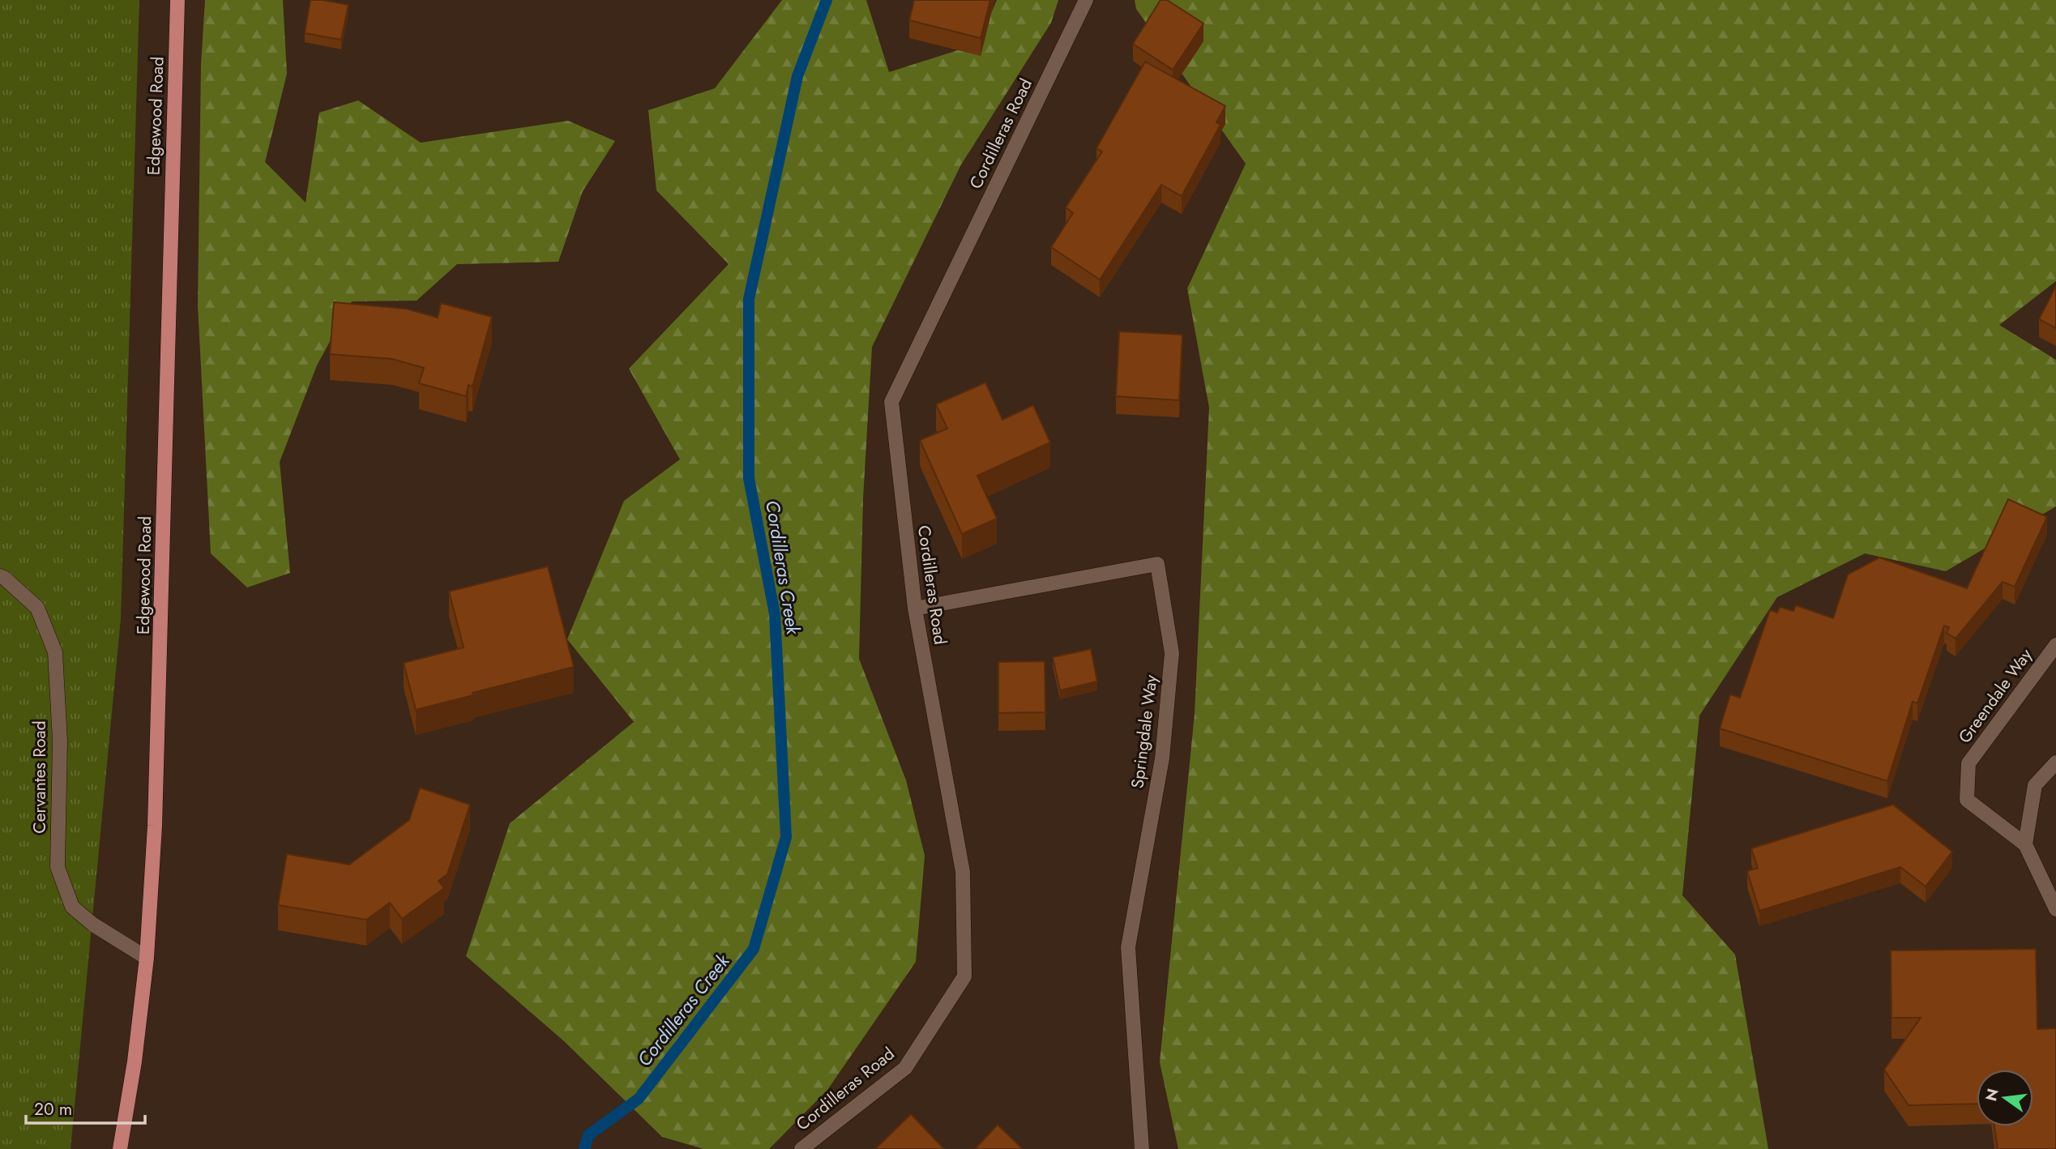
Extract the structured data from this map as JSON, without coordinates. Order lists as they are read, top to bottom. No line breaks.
{"streets":{"main road":["Edgewood Road"],"street":["Cordilleras Road","Greendale Way","Springdale Way","Cervantes Road"]},"crossings":[["Edgewood Road","Cervantes Road"],["Cordilleras Road","Springdale Way"]],"water":["Cordilleras Creek"],"scale_bar":"20 m","north":"left"}
